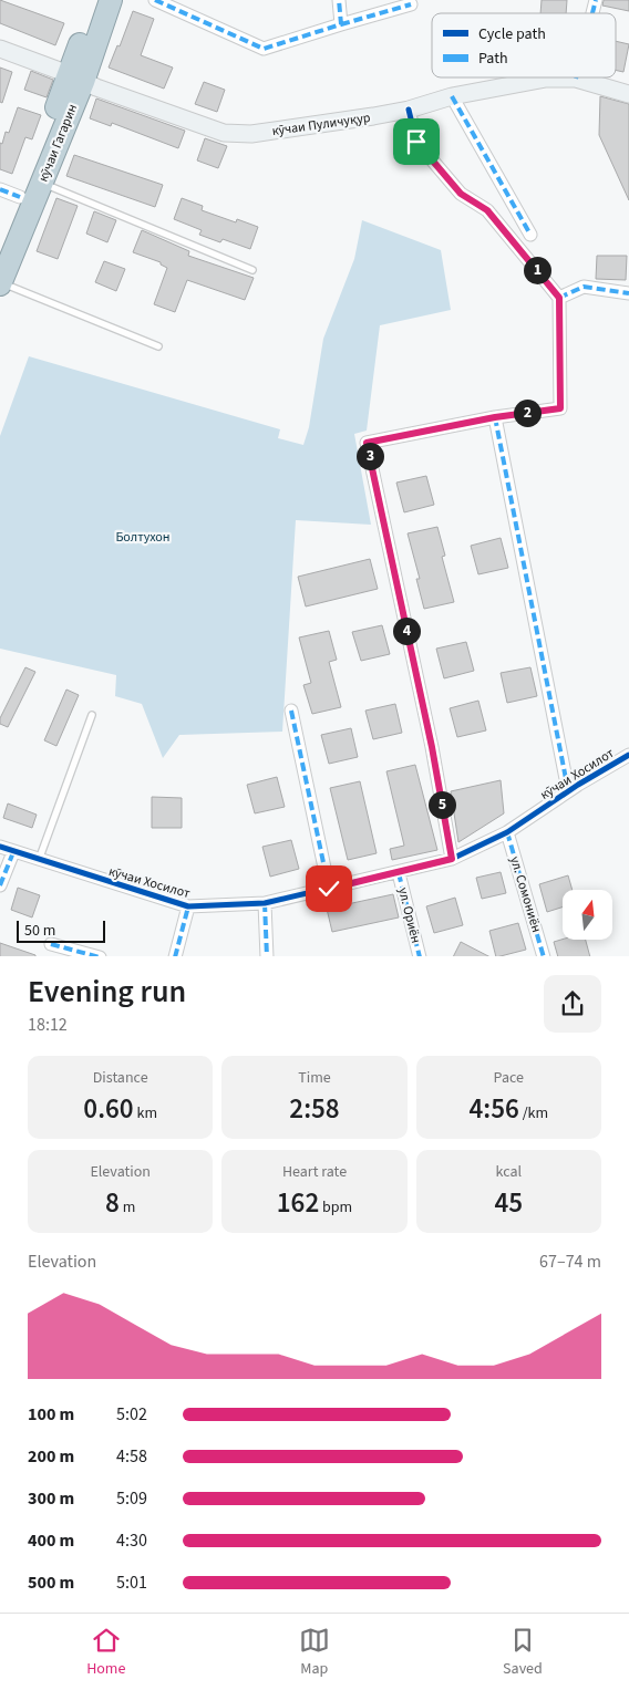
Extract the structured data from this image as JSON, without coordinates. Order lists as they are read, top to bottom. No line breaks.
{"streets":{"highway":["кӯчаи Гагарин"],"street":["кӯчаи Пуличуқур","кӯчаи Хосилот","ул. Сомониён","ул. Ориён"]},"crossings":[["кӯчаи Пуличуқур","кӯчаи Гагарин"],["кӯчаи Хосилот","ул. Сомониён"],["кӯчаи Хосилот","ул. Ориён"]],"parks":["Болтухон"],"legend":["Cycle path","Path"],"scale_bar":"50 m","north":"top","page":{"pins":["1","2","3","4","5"],"scale":"50 m","heading":["Evening run","18:12"],"stats":[["Distance","0.60 km"],["Time","2:58"],["Pace","4:56 /km"],["Elevation","8 m"],["Heart rate","162 bpm"],["kcal","45"]],"chart":["Elevation","67–74 m"],"list":[{"name":"100 m","note":"5:02"},{"name":"200 m","note":"4:58"},{"name":"300 m","note":"5:09"},{"name":"400 m","note":"4:30"},{"name":"500 m","note":"5:01"}],"tabs":["Home","Map","Saved"]}}
